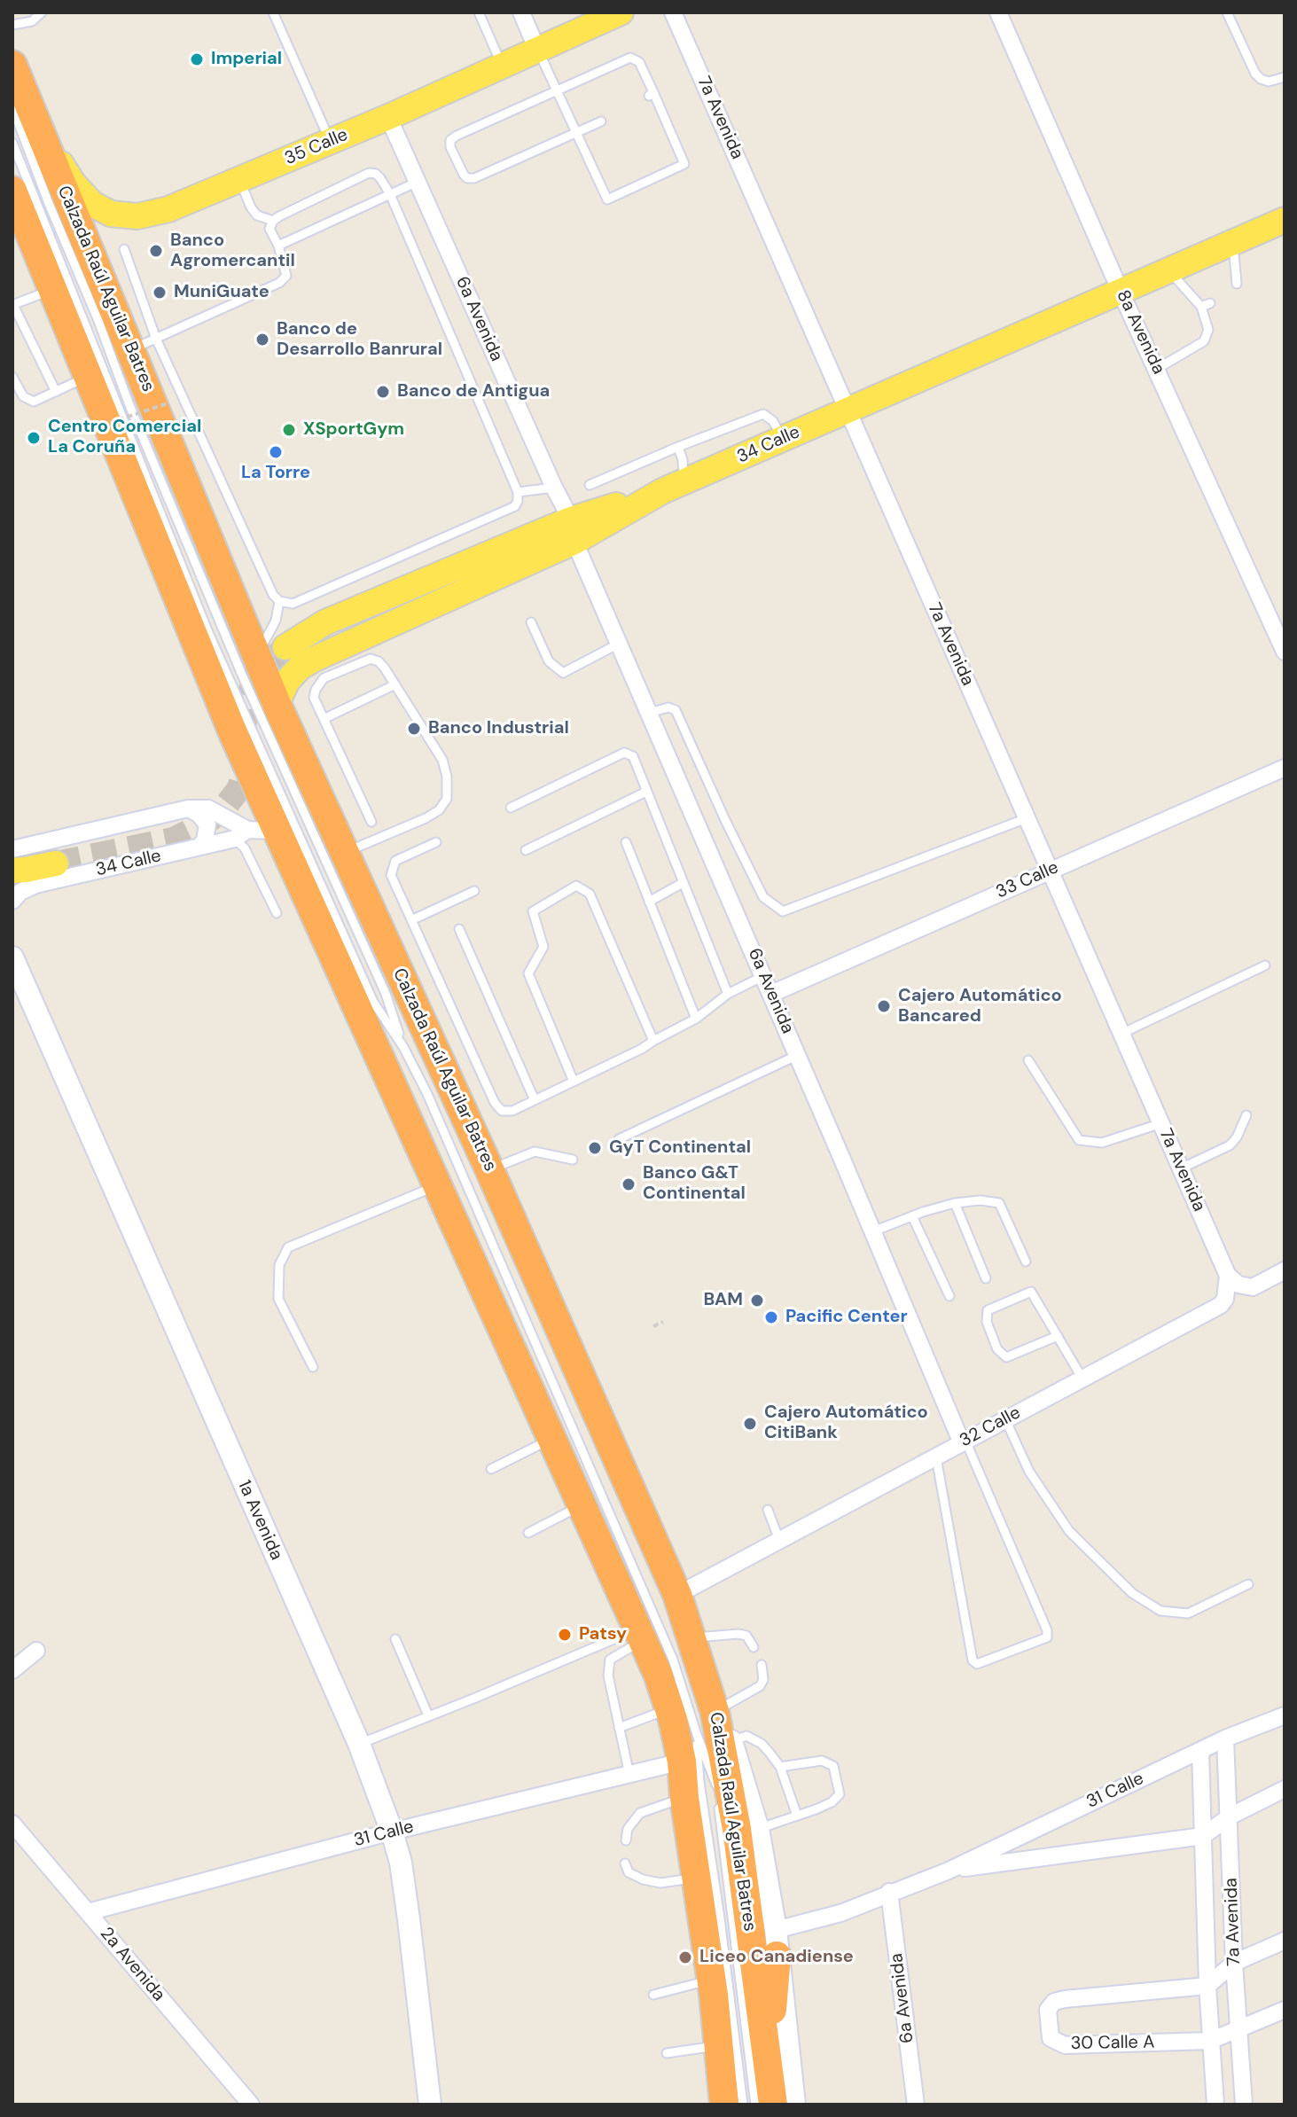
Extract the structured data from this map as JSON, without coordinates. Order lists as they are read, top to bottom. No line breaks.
{"streets":{"highway":["Calzada Raúl Aguilar Batres"],"main road":["35 Calle","34 Calle"],"street":["7a Avenida","6a Avenida","8a Avenida","33 Calle","32 Calle","1a Avenida","31 Calle","2a Avenida","30 Calle A"]},"crossings":[["7a Avenida","34 Calle"],["7a Avenida","33 Calle"],["7a Avenida","32 Calle"],["7a Avenida","31 Calle"],["7a Avenida","30 Calle A"],["35 Calle","Calzada Raúl Aguilar Batres"],["35 Calle","6a Avenida"],["Calzada Raúl Aguilar Batres","34 Calle"],["Calzada Raúl Aguilar Batres","32 Calle"],["6a Avenida","34 Calle"],["6a Avenida","33 Calle"],["6a Avenida","32 Calle"],["6a Avenida","31 Calle"],["8a Avenida","34 Calle"],["1a Avenida","31 Calle"],["31 Calle","2a Avenida"]],"places":["Imperial","Banco Agromercantil","MuniGuate","Banco de Desarrollo Banrural","Banco de Antigua","XSportGym","Centro Comercial La Coruña","La Torre","Banco Industrial","Cajero Automático Bancared","GyT Continental","Banco G&T Continental","BAM","Pacific Center","Cajero Automático CitiBank","Patsy","Liceo Canadiense"]}
